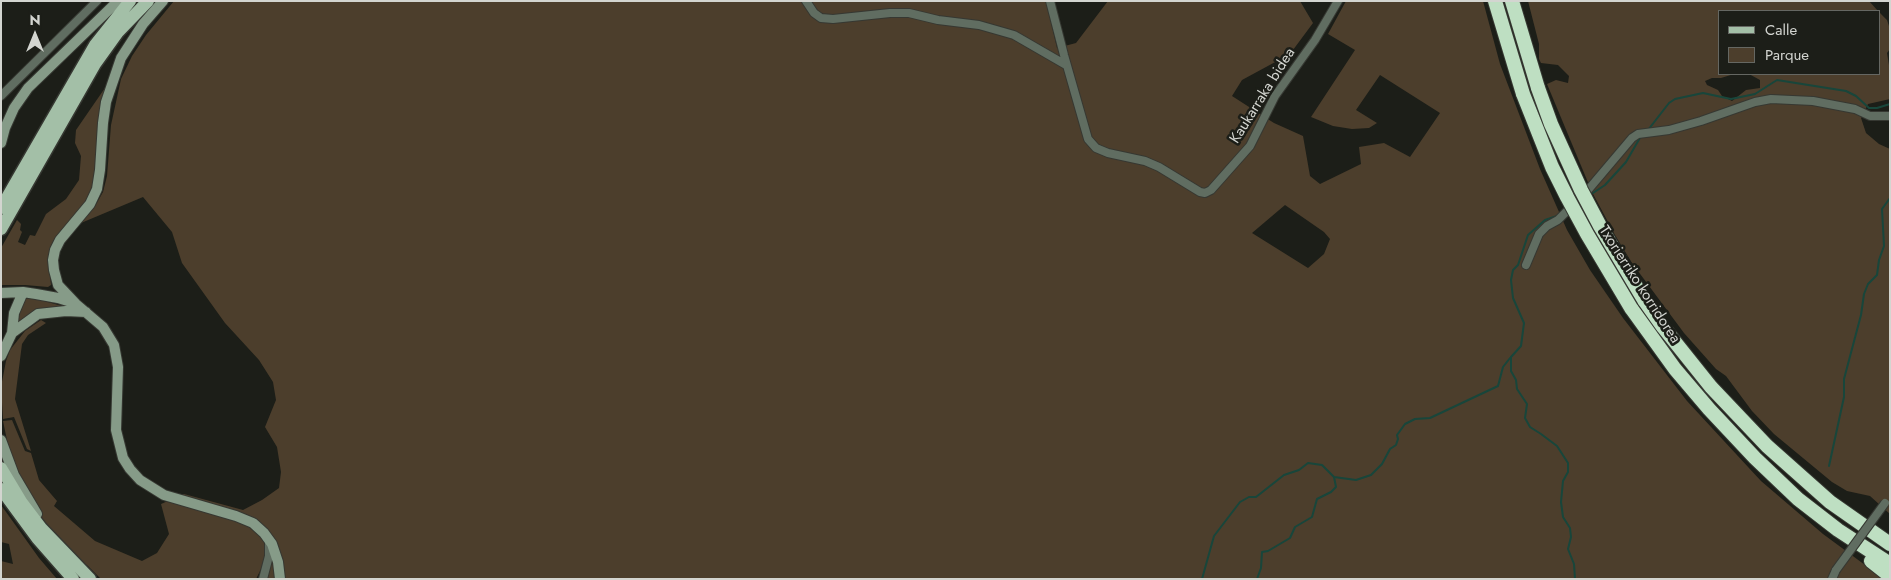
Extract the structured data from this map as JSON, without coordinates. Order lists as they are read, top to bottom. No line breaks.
{"streets":{"highway":["Txorierriko korridorea"],"street":["Kaukarraka bidea"]},"legend":["Calle","Parque"],"north":"top"}
